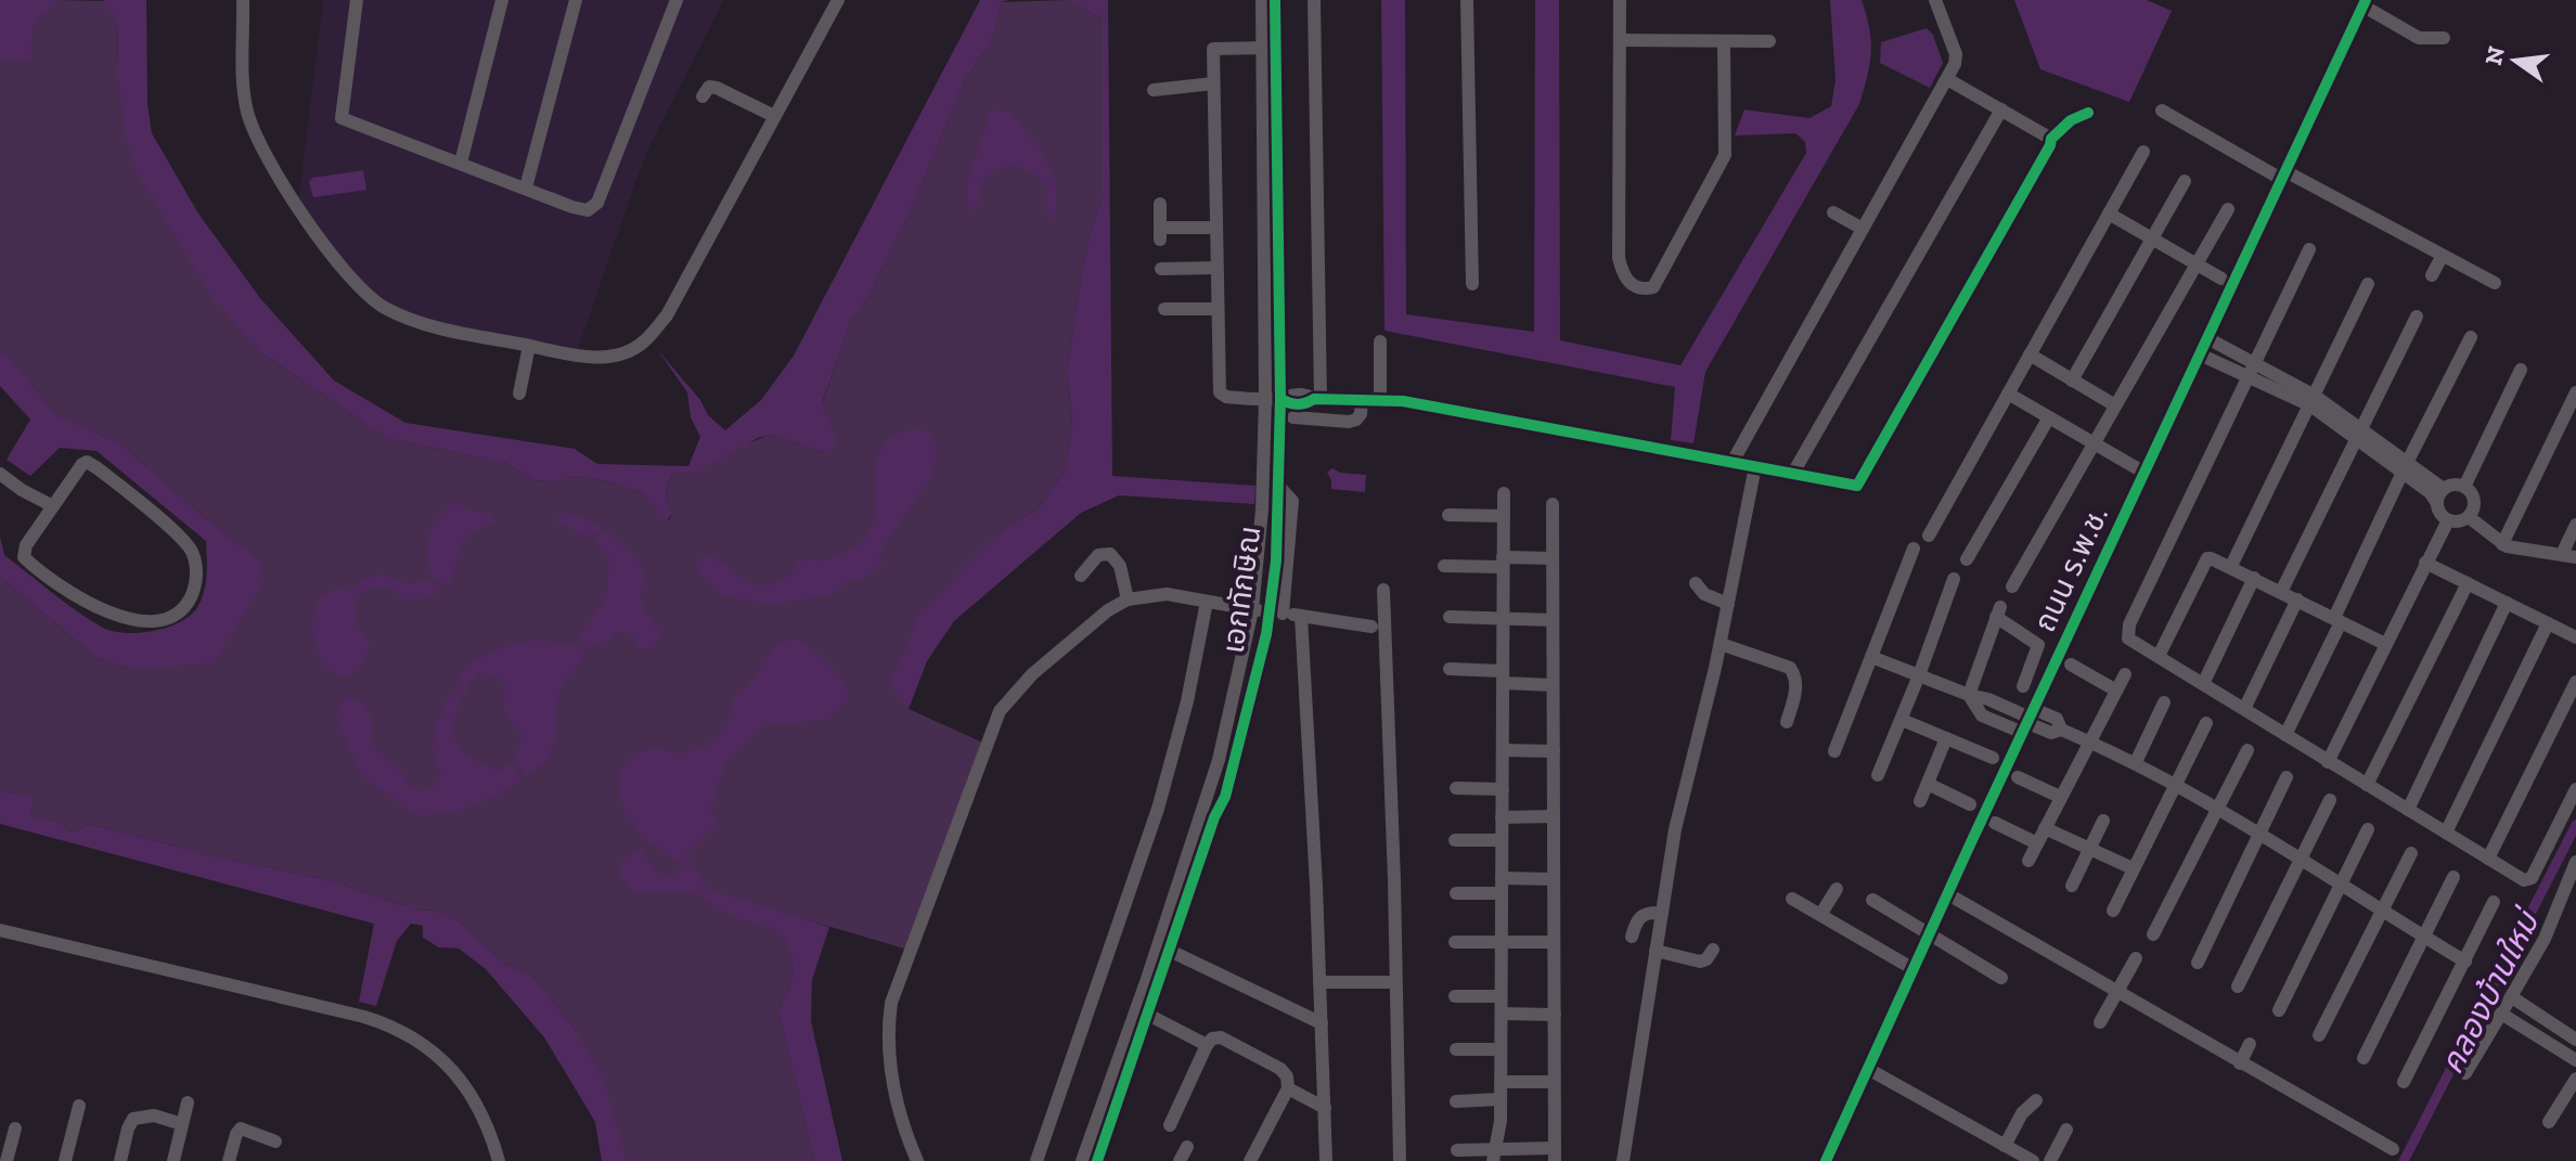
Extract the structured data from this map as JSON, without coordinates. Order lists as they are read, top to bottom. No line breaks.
{"streets":{"street":["ถนน ร.พ.ช.","เอกทักษิณ"]},"water":["คลองบ้านใหม่"],"north":"left"}
